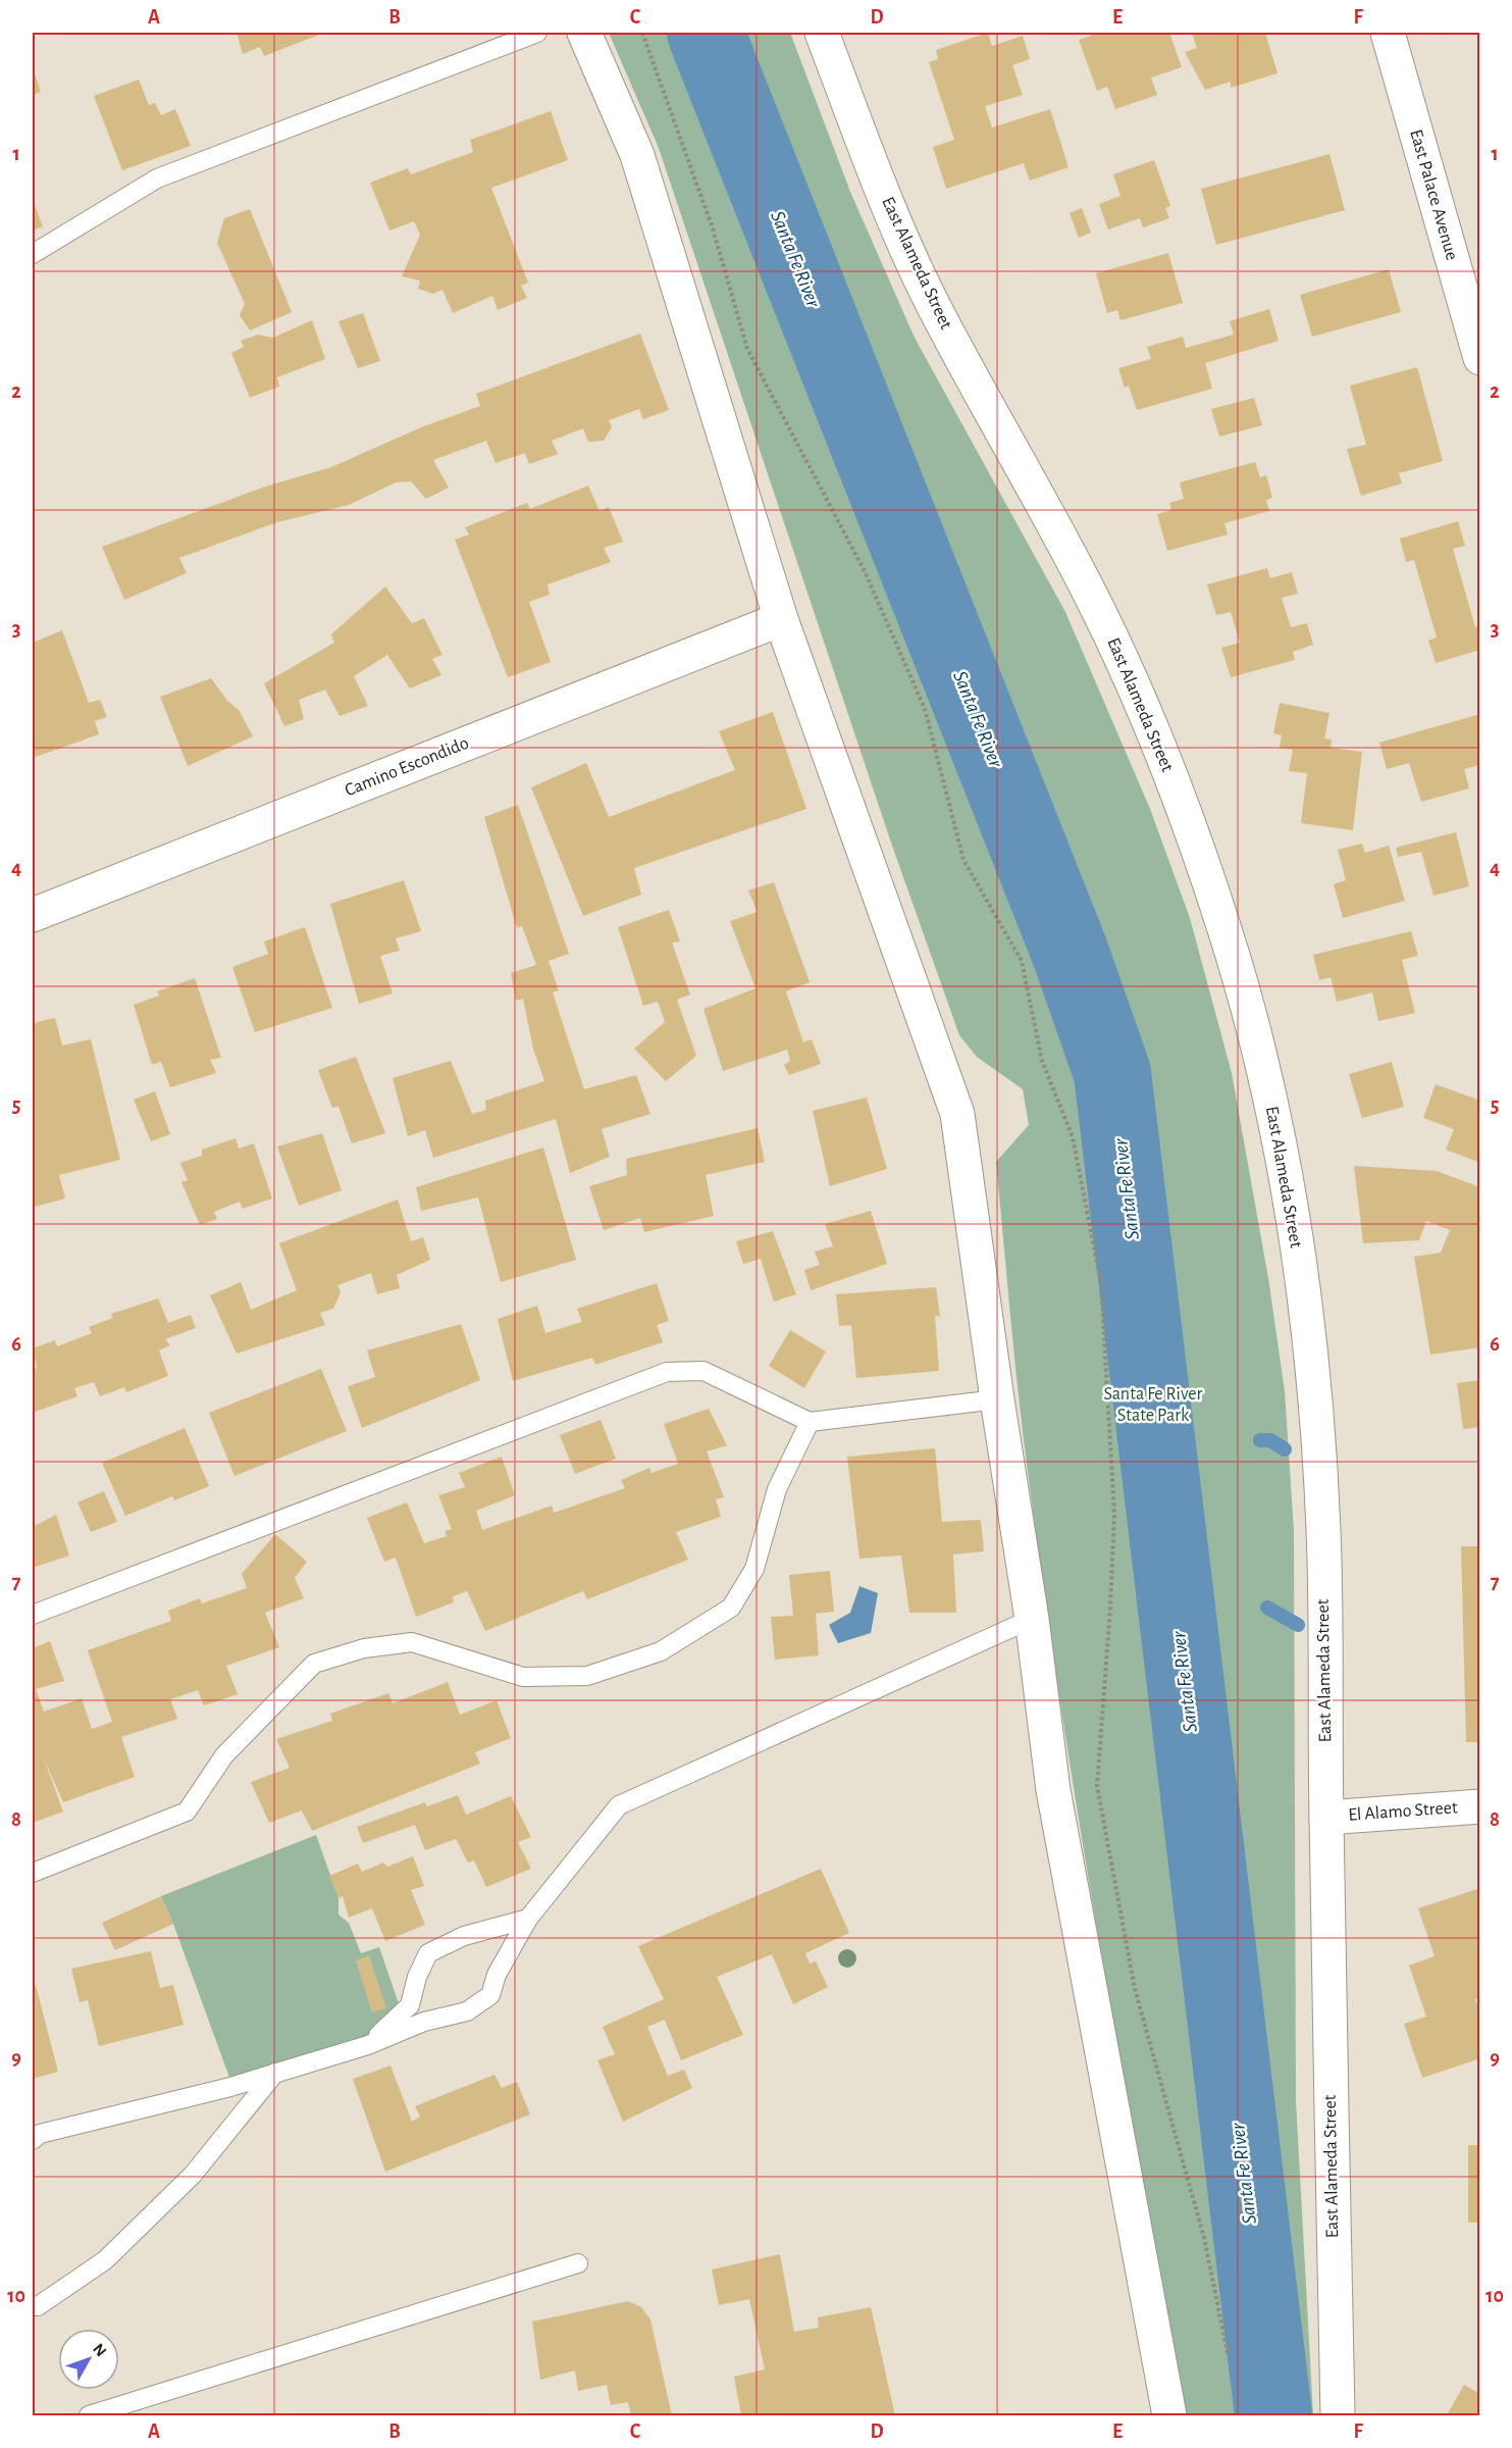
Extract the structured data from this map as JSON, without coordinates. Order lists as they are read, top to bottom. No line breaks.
{"streets":{"street":["East Palace Avenue","East Alameda Street","Camino Escondido","El Alamo Street"]},"crossings":[["East Alameda Street","El Alamo Street"]],"water":["Santa Fe River"],"parks":["Santa Fe River State Park"],"north":"top right","grid":{"columns":["A","B","C","D","E","F"],"rows":["1","2","3","4","5","6","7","8","9","10"]}}
